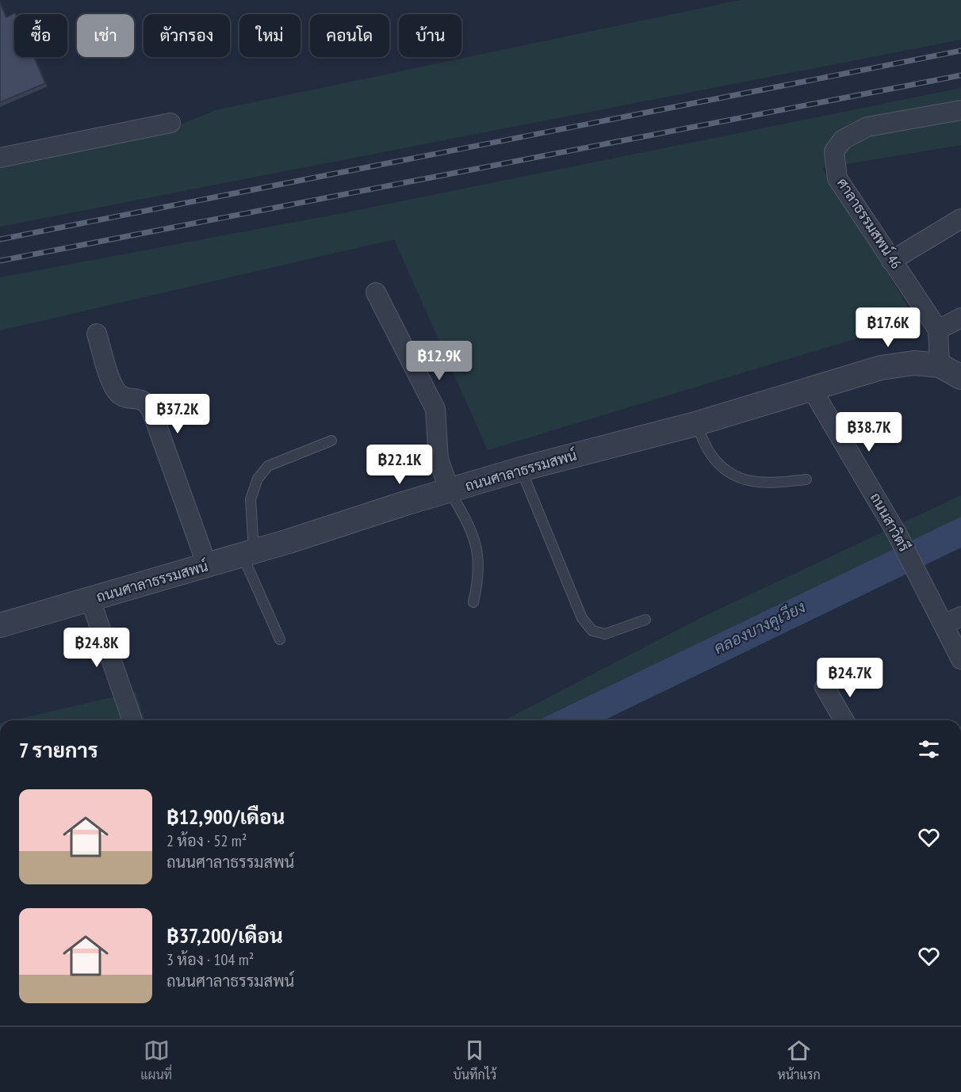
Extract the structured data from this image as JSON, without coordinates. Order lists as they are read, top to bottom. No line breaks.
{"streets":{"street":["ศาลาธรรมสพน์ 46","ถนนศาลาธรรมสพน์","ถนนสาวิตรี"]},"crossings":[["ถนนศาลาธรรมสพน์","ถนนสาวิตรี"]],"water":["คลองบางคูเวียง"],"page":{"chip":["ซื้อ","เช่า","ตัวกรอง","ใหม่","คอนโด","บ้าน"],"price":["฿17.6K","฿12.9K","฿37.2K","฿38.7K","฿22.1K","฿24.8K","฿24.7K"],"heading":"7 รายการ","list":[{"name":"฿12,900/เดือน","note":"2 ห้อง · 52 m² · ถนนศาลาธรรมสพน์"},{"name":"฿37,200/เดือน","note":"3 ห้อง · 104 m² · ถนนศาลาธรรมสพน์"}],"tabs":["แผนที่","บันทึกไว้","หน้าแรก"]}}
